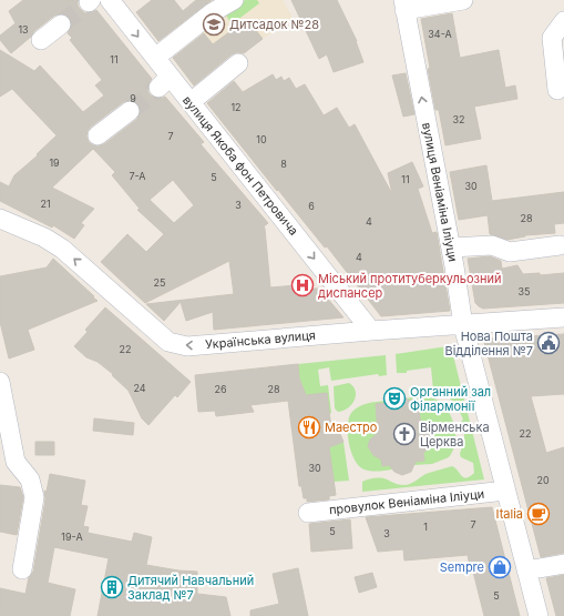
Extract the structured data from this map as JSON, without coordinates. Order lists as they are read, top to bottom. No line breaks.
{"streets":{"street":["вулиця Якоба фон Петровича","вулиця Веніаміна Іліуци","Українська вулиця","провулок Веніаміна Іліуци"]},"crossings":[["вулиця Якоба фон Петровича","Українська вулиця"],["вулиця Веніаміна Іліуци","Українська вулиця"],["вулиця Веніаміна Іліуци","провулок Веніаміна Іліуци"]],"one_way":["вулиця Якоба фон Петровича","вулиця Веніаміна Іліуци","Українська вулиця"],"places":{"school or university":["Дитсадок №28"],"hospital":["Міський протитуберкульозний диспансер"],"public building":["Нова Пошта Відділення №7"],"theatre":["Органний зал Філармонії"],"restaurant":["Маестро"],"church":["Вірменська Церква"],"cafe":["Italia"],"shop":["Sempre"],"building":["Дитячий Навчальний Заклад №7"]},"house_numbers":["13","34-А","11","9","12","32","7","10","19","8","7-А","5","11","30","21","3","6","28","4","4","25","35","22","24","26","28","22","30","20","7","1","5","3","19-А","5"]}
